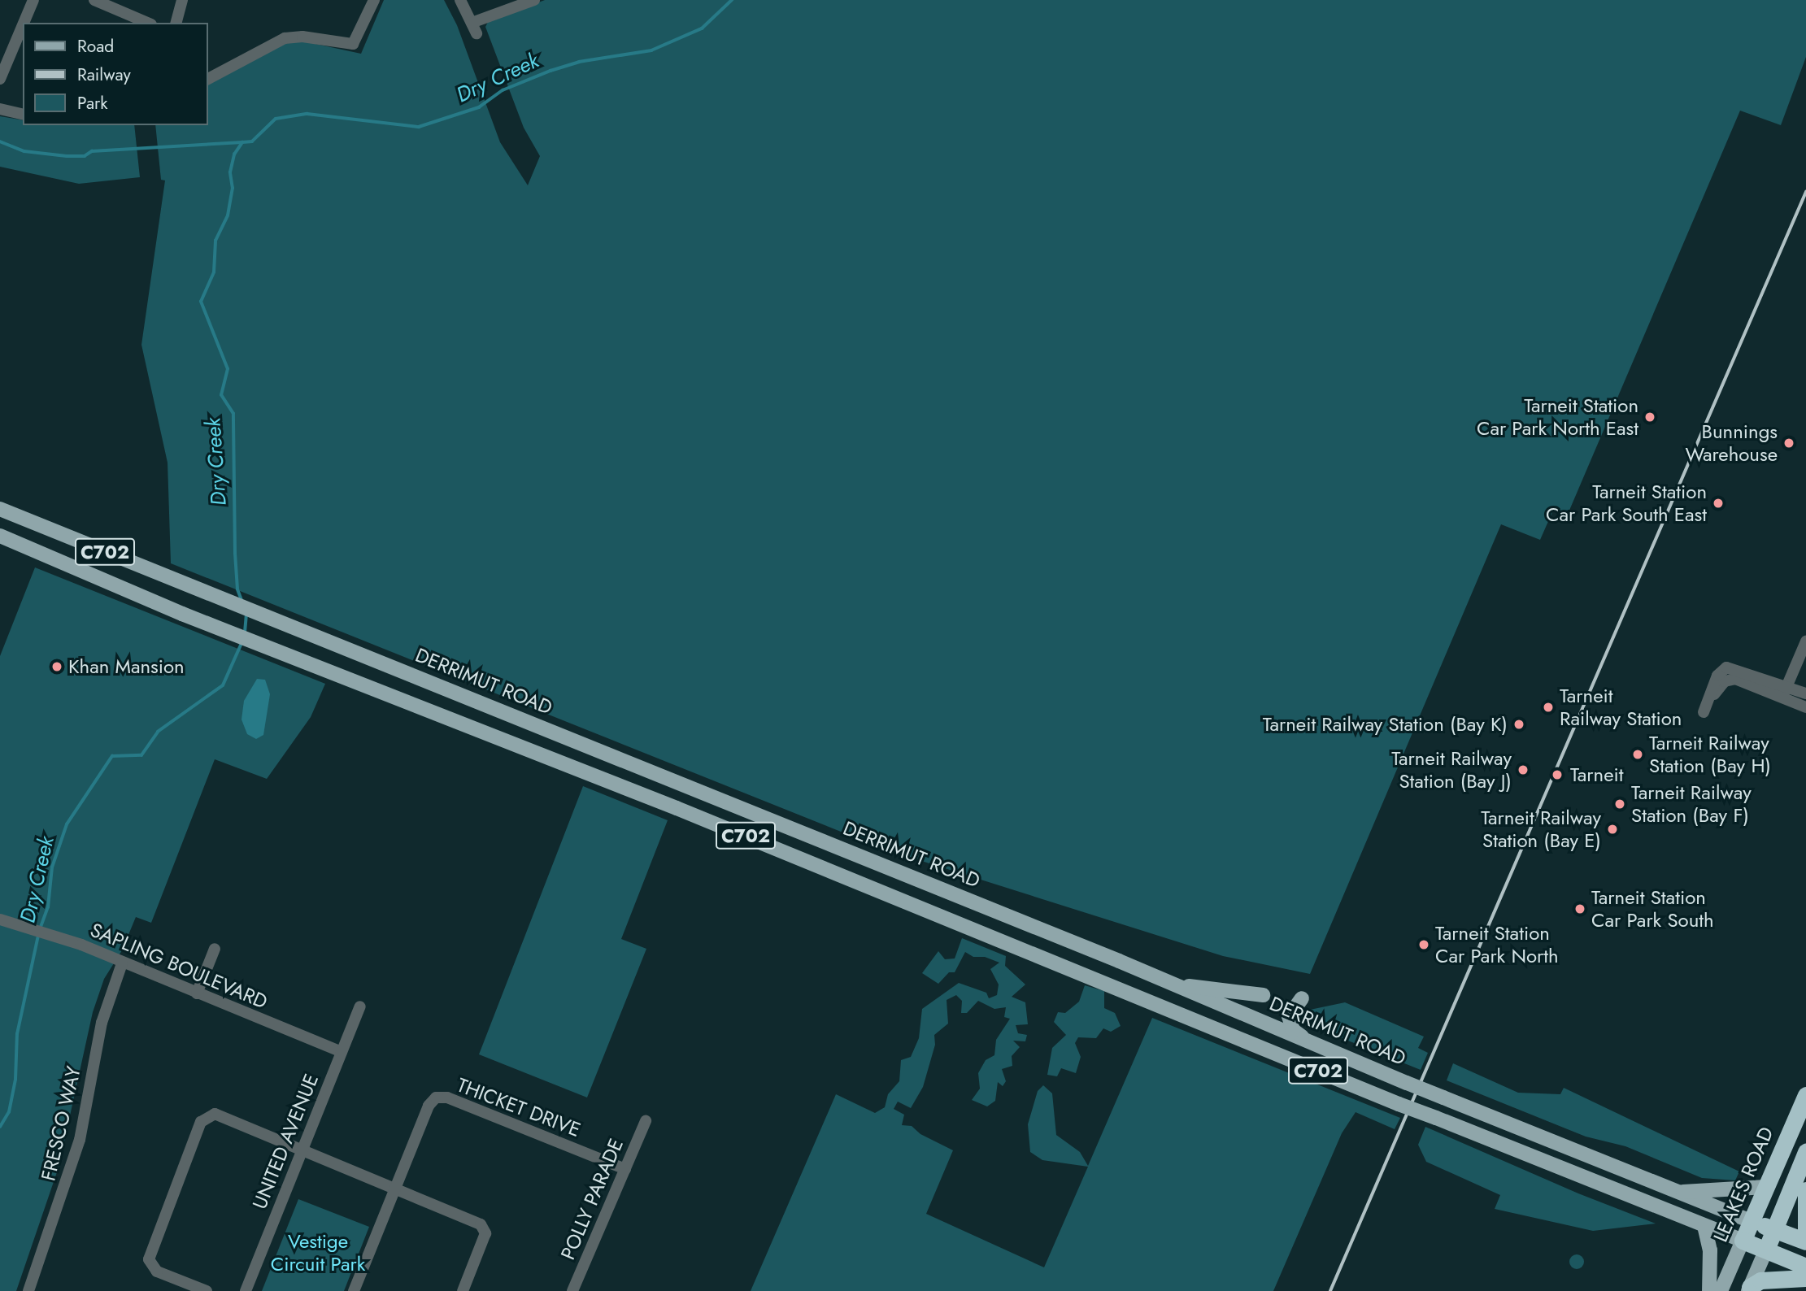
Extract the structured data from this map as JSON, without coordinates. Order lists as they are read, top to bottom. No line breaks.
{"streets":{"highway":["C702","DERRIMUT ROAD","LEAKES ROAD"],"street":["SAPLING BOULEVARD","THICKET DRIVE","FRESCO WAY","UNITED AVENUE","POLLY PARADE"]},"crossings":[["C702","LEAKES ROAD"],["DERRIMUT ROAD","LEAKES ROAD"],["SAPLING BOULEVARD","FRESCO WAY"],["SAPLING BOULEVARD","UNITED AVENUE"],["THICKET DRIVE","POLLY PARADE"]],"water":["Dry Creek"],"parks":["Vestige Circuit Park"],"places":["Tarneit Station Car Park North East","Bunnings Warehouse","Tarneit Station Car Park South East","Khan Mansion","Tarneit Railway Station","Tarneit Railway Station (Bay K)","Tarneit Railway Station (Bay H)","Tarneit Railway Station (Bay J)","Tarneit","Tarneit Railway Station (Bay F)","Tarneit Railway Station (Bay E)","Tarneit Station Car Park South","Tarneit Station Car Park North"],"legend":["Road","Railway","Park"]}
